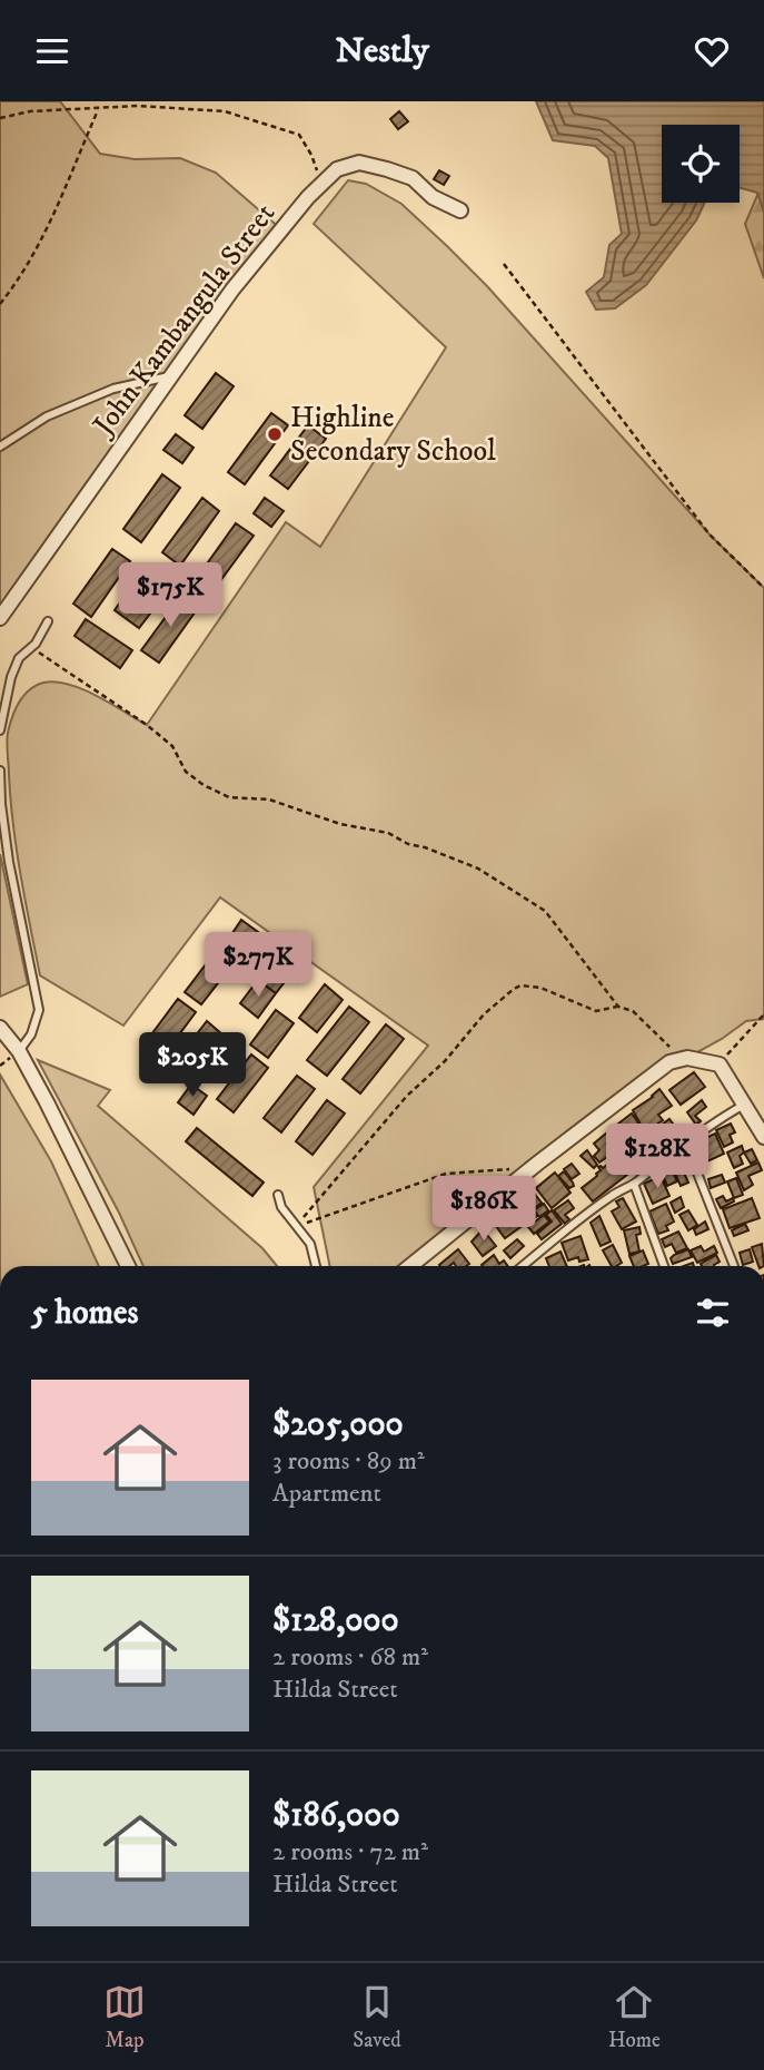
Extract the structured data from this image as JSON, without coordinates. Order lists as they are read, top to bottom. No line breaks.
{"streets":{"street":["John Kambangula Street"]},"places":["Highline Secondary School"],"page":{"header":"Nestly","price":["$175K","$277K","$205K","$128K","$186K"],"heading":"5 homes","list":[{"name":"$205,000","note":"3 rooms · 89 m² · Apartment"},{"name":"$128,000","note":"2 rooms · 68 m² · Hilda Street"},{"name":"$186,000","note":"2 rooms · 72 m² · Hilda Street"}],"tabs":["Map","Saved","Home"]}}
